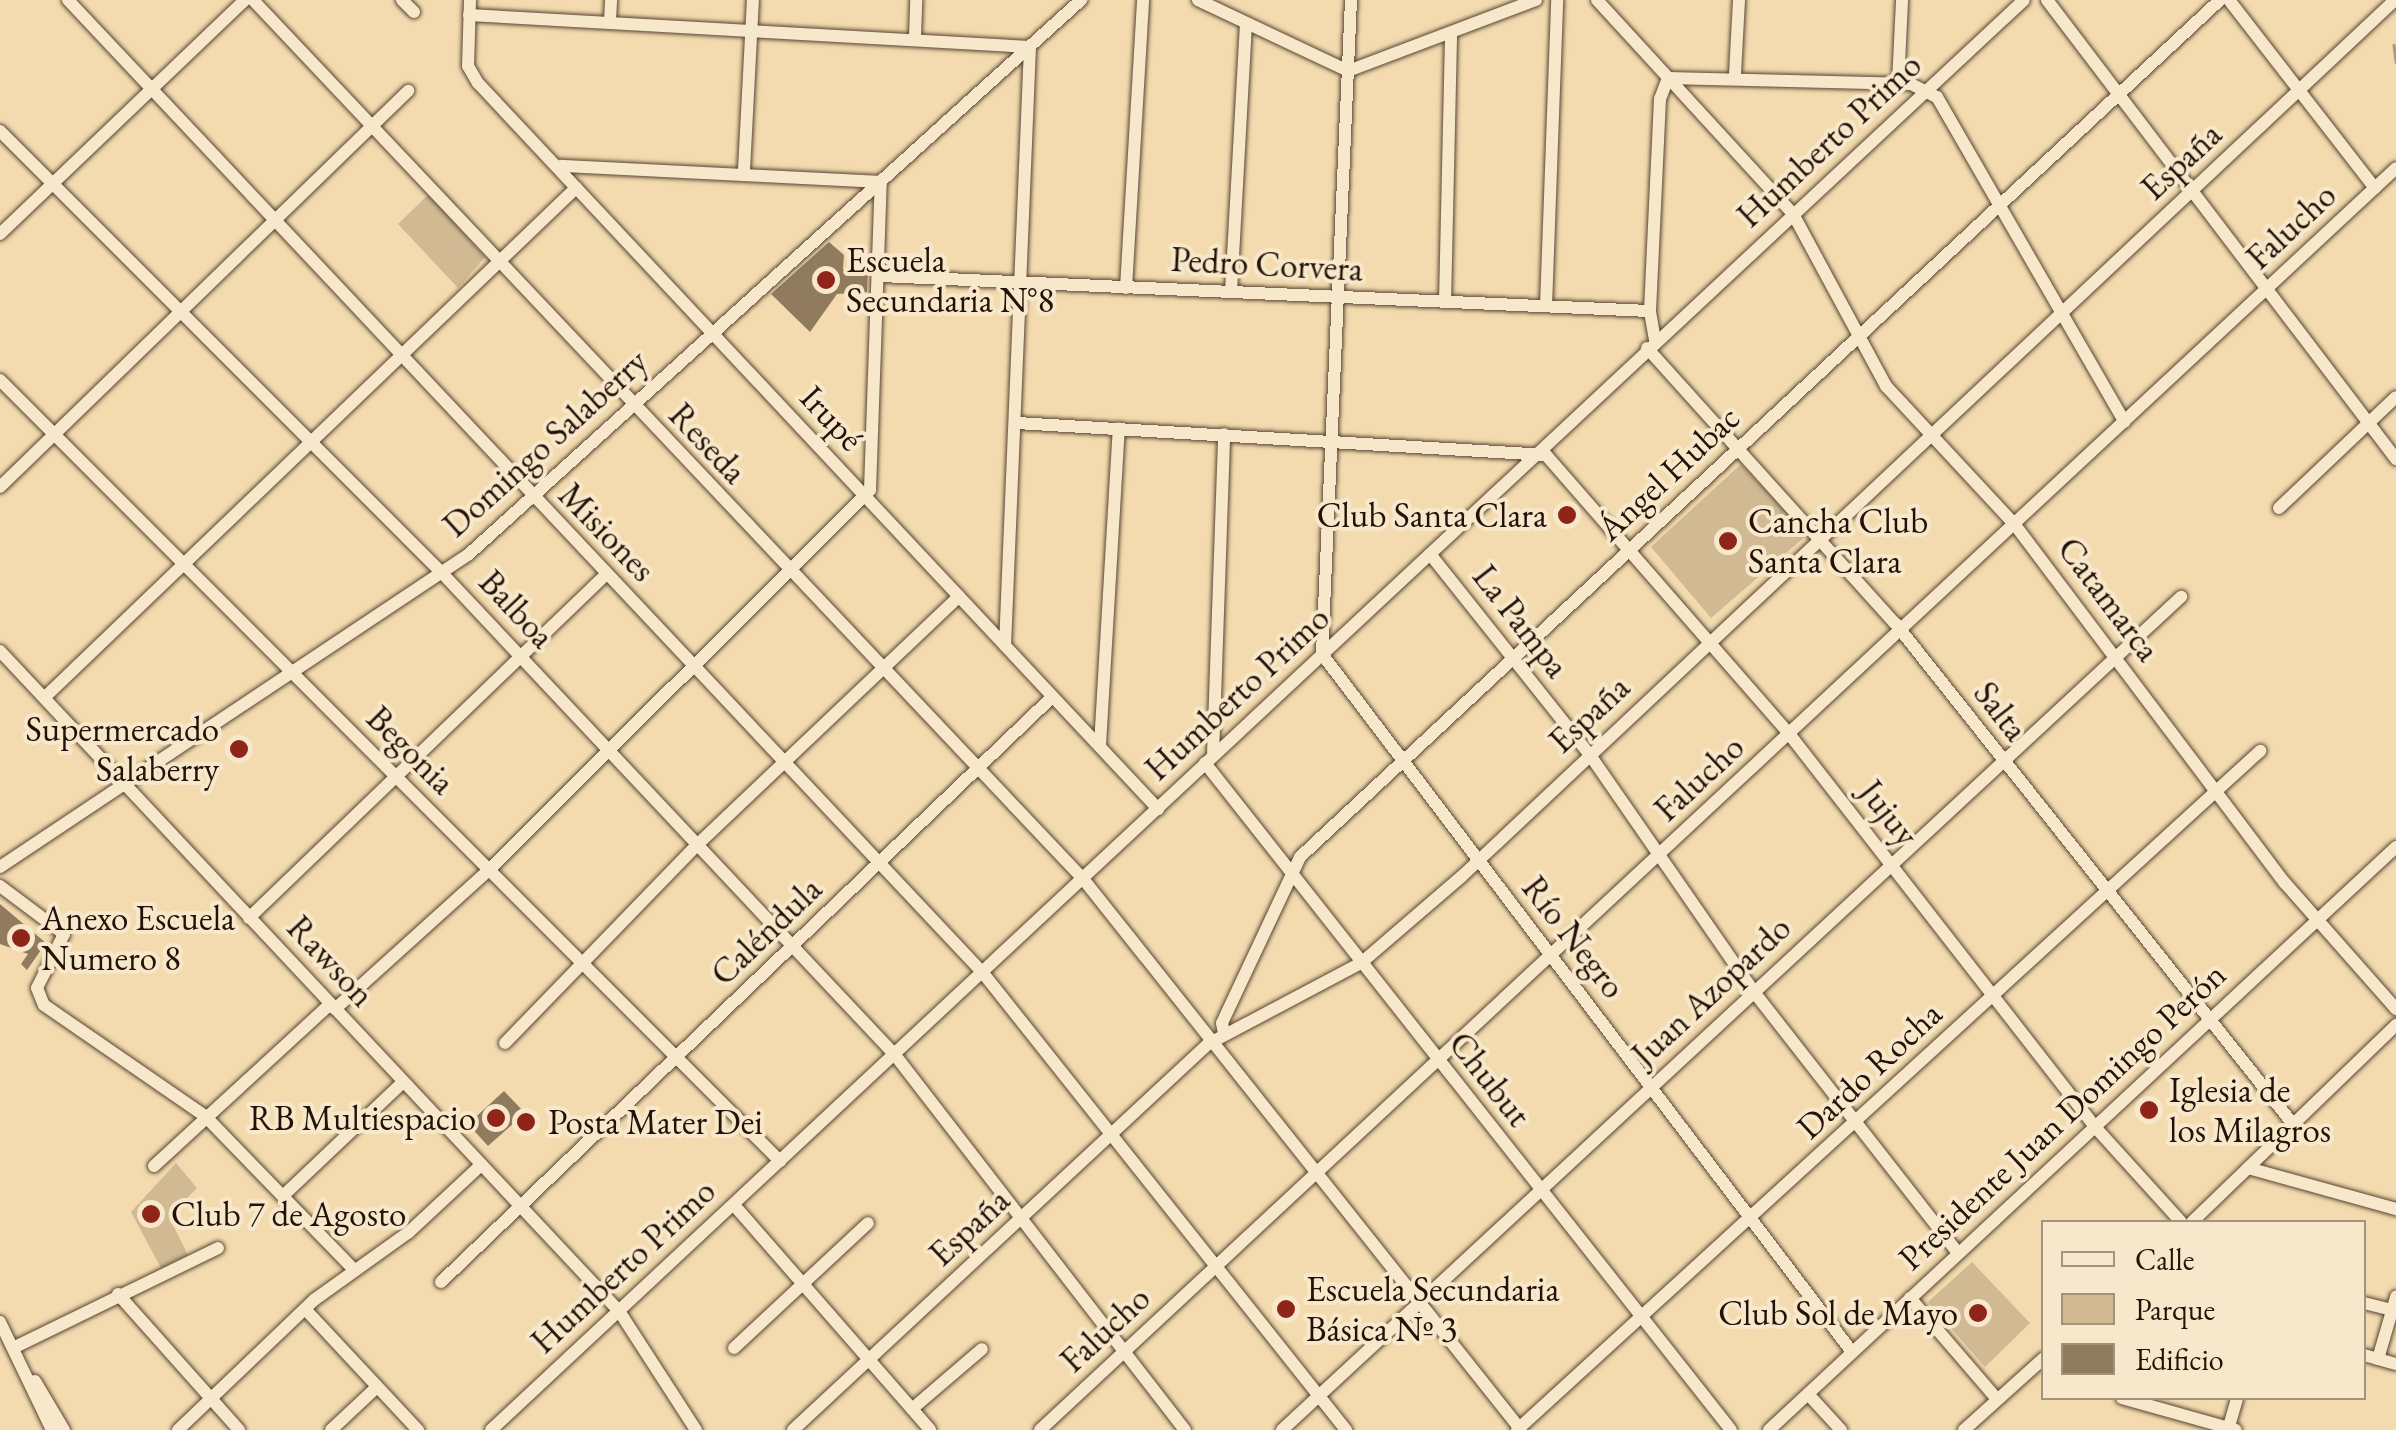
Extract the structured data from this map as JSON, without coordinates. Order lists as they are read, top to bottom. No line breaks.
{"streets":{"street":["Humberto Primo","España","Falucho","Pedro Corvera","Irupé","Domingo Salaberry","Reseda","Ángel Hubac","Misiones","Catamarca","Balboa","La Pampa","Salta","Begonia","Jujuy","Caléndula","Río Negro","Rawson","Juan Azopardo","Dardo Rocha","Chubut","Presidente Juan Domingo Perón"]},"crossings":[["Humberto Primo","Irupé"],["Humberto Primo","Reseda"],["Humberto Primo","Misiones"],["Humberto Primo","Catamarca"],["Humberto Primo","Balboa"],["Humberto Primo","La Pampa"],["Humberto Primo","Salta"],["Humberto Primo","Begonia"],["Humberto Primo","Jujuy"],["Humberto Primo","Río Negro"],["Humberto Primo","Rawson"],["Humberto Primo","Chubut"],["España","Reseda"],["España","Ángel Hubac"],["España","Misiones"],["España","Catamarca"],["España","Balboa"],["España","La Pampa"],["España","Salta"],["España","Jujuy"],["España","Río Negro"],["España","Chubut"],["Falucho","Reseda"],["Falucho","Misiones"],["Falucho","Catamarca"],["Falucho","Balboa"],["Falucho","La Pampa"],["Falucho","Salta"],["Falucho","Jujuy"],["Falucho","Río Negro"],["Falucho","Chubut"],["Irupé","Domingo Salaberry"],["Irupé","Caléndula"],["Domingo Salaberry","Reseda"],["Domingo Salaberry","Misiones"],["Domingo Salaberry","Balboa"],["Domingo Salaberry","Begonia"],["Domingo Salaberry","Rawson"],["Reseda","Ángel Hubac"],["Reseda","Caléndula"],["Reseda","Juan Azopardo"],["Reseda","Dardo Rocha"],["Ángel Hubac","Catamarca"],["Ángel Hubac","La Pampa"],["Ángel Hubac","Salta"],["Ángel Hubac","Jujuy"],["Ángel Hubac","Río Negro"],["Ángel Hubac","Chubut"],["Misiones","Caléndula"],["Misiones","Juan Azopardo"],["Catamarca","Juan Azopardo"],["Catamarca","Dardo Rocha"],["Catamarca","Presidente Juan Domingo Perón"],["Balboa","Caléndula"],["La Pampa","Juan Azopardo"],["La Pampa","Dardo Rocha"],["La Pampa","Presidente Juan Domingo Perón"],["Salta","Juan Azopardo"],["Salta","Dardo Rocha"],["Salta","Presidente Juan Domingo Perón"],["Begonia","Caléndula"],["Jujuy","Juan Azopardo"],["Jujuy","Dardo Rocha"],["Jujuy","Presidente Juan Domingo Perón"],["Caléndula","Rawson"],["Río Negro","Juan Azopardo"],["Río Negro","Dardo Rocha"],["Río Negro","Presidente Juan Domingo Perón"],["Juan Azopardo","Chubut"],["Dardo Rocha","Chubut"]],"places":["Escuela Secundaria N°8","Club Santa Clara","Cancha Club Santa Clara","Supermercado Salaberry","Anexo Escuela Numero 8","Iglesia de los Milagros","RB Multiespacio","Posta Mater Dei","Club 7 de Agosto","Escuela Secundaria Básica Nº 3","Club Sol de Mayo"],"legend":["Calle","Parque","Edificio"]}
